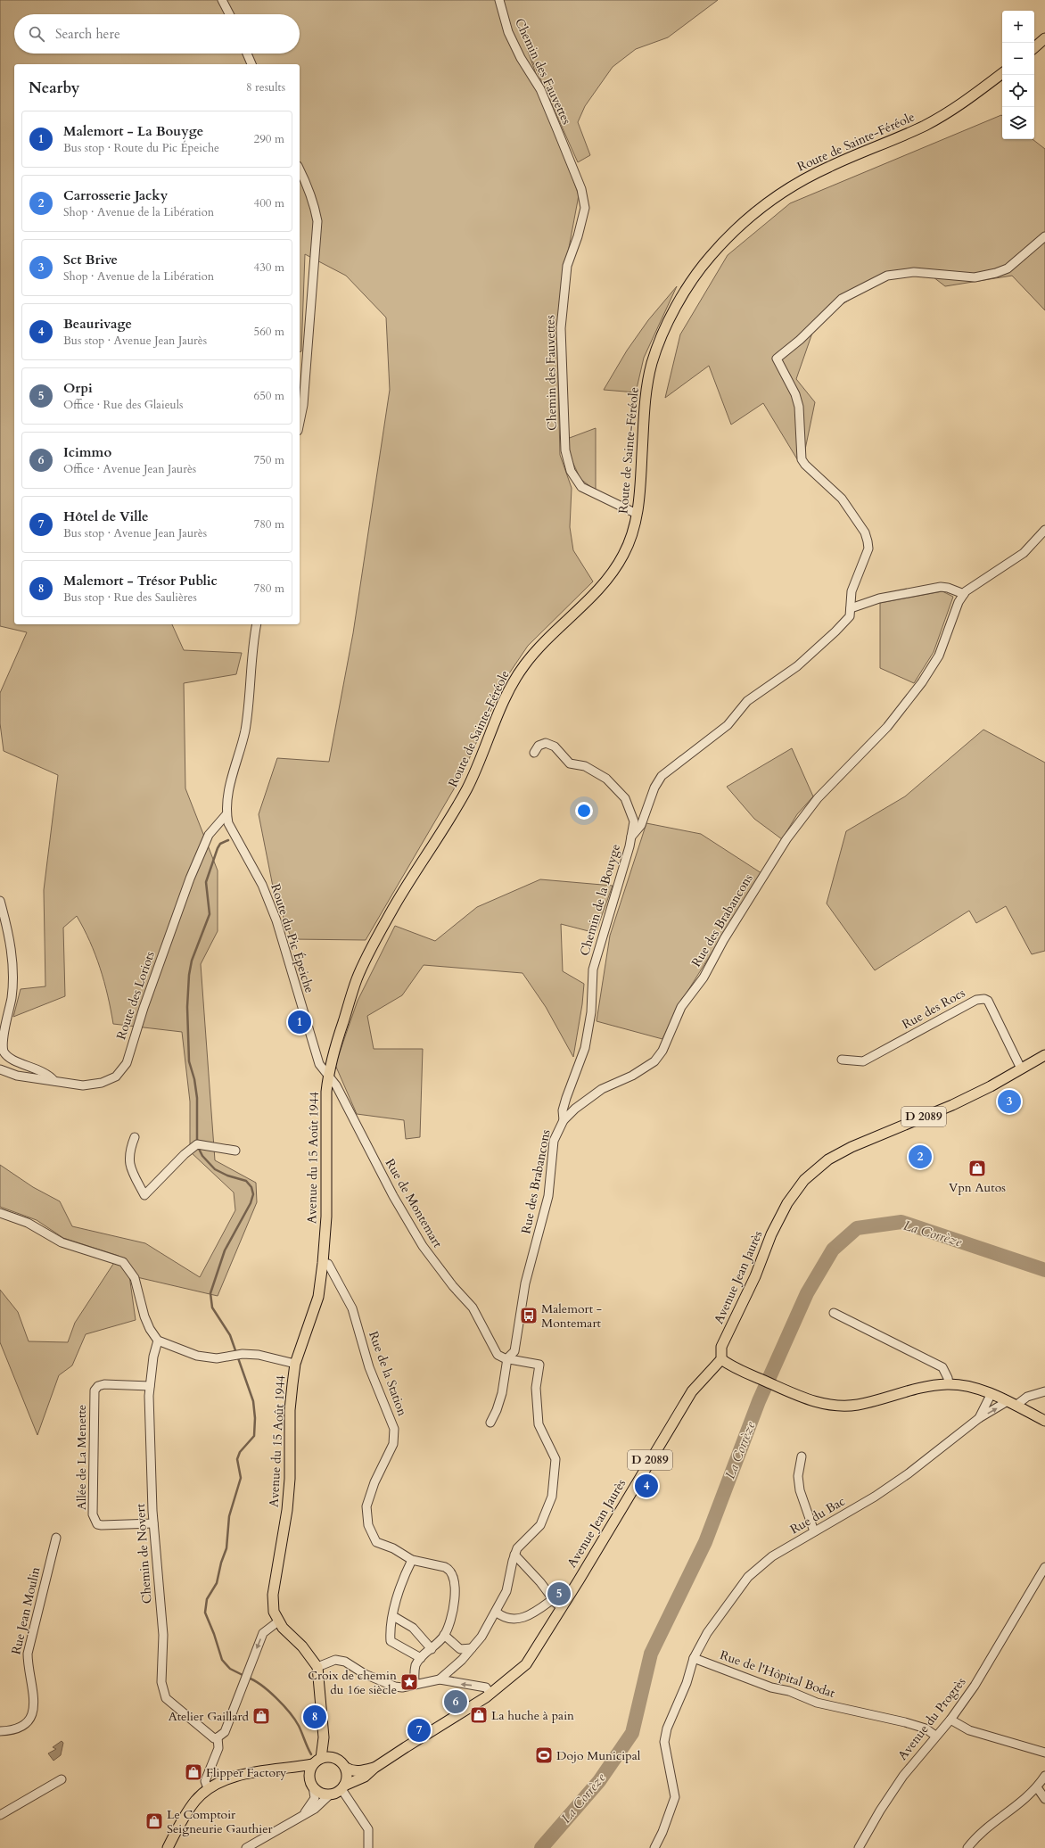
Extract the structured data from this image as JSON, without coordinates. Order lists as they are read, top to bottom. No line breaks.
{"streets":{"main road":["Route de Sainte-Féréole","D 2089","Avenue du 15 Août 1944","Avenue Jean Jaurès"],"street":["Chemin des Fauvettes","Chemin de la Bouyge","Rue des Brabancons","Route du Pic Épeiche","Route des Loriots","Rue des Rocs","Rue de Montemart","Rue de la Station","Allée de La Menette","Rue du Bac","Chemin de Novert","Rue Jean Moulin","Rue de l'Hôpital Bodat","Avenue du Progrès"]},"crossings":[["Chemin des Fauvettes","Route de Sainte-Féréole"],["Route de Sainte-Féréole","Route du Pic Épeiche"],["Route de Sainte-Féréole","Avenue du 15 Août 1944"],["Route de Sainte-Féréole","Rue de Montemart"],["Chemin de la Bouyge","Rue des Brabancons"],["Rue des Brabancons","Rue de Montemart"],["Route du Pic Épeiche","Route des Loriots"],["Route du Pic Épeiche","Avenue du 15 Août 1944"],["Route du Pic Épeiche","Rue de Montemart"],["Rue des Rocs","D 2089"],["Rue des Rocs","Avenue Jean Jaurès"],["D 2089","Avenue Jean Jaurès"],["Avenue du 15 Août 1944","Rue de Montemart"],["Avenue du 15 Août 1944","Rue de la Station"],["Allée de La Menette","Chemin de Novert"],["Rue du Bac","Rue de l'Hôpital Bodat"],["Rue de l'Hôpital Bodat","Avenue du Progrès"]],"water":["La Corrèze"],"places":{"shop":["Vpn Autos","La huche à pain","Atelier Gaillard","Flipper Factory","Le Comptoir Seigneurie Gauthier"],"bus stop":["Malemort - Montemart"],"place":["Croix de chemin du 16e siècle"],"sports":["Dojo Municipal"]},"page":{"map_buttons":["+","−"],"search":"Search here","heading":["Nearby","8 results"],"list":[{"mark":"1","name":"Malemort - La Bouyge","note":"Bus stop · Route du Pic Épeiche","value":"290 m"},{"mark":"2","name":"Carrosserie Jacky","note":"Shop · Avenue de la Libération","value":"400 m"},{"mark":"3","name":"Sct Brive","note":"Shop · Avenue de la Libération","value":"430 m"},{"mark":"4","name":"Beaurivage","note":"Bus stop · Avenue Jean Jaurès","value":"560 m"},{"mark":"5","name":"Orpi","note":"Office · Rue des Glaieuls","value":"650 m"},{"mark":"6","name":"Icimmo","note":"Office · Avenue Jean Jaurès","value":"750 m"},{"mark":"7","name":"Hôtel de Ville","note":"Bus stop · Avenue Jean Jaurès","value":"780 m"},{"mark":"8","name":"Malemort - Trésor Public","note":"Bus stop · Rue des Saulières","value":"780 m"}],"pins":["1","3","2","4","5","6","8","7"]}}
